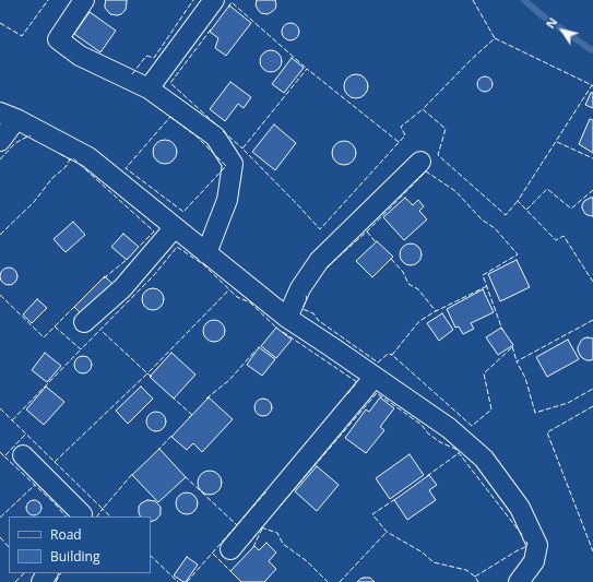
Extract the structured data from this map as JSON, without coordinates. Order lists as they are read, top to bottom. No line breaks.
{"legend":["Road","Building"],"north":"top left"}
